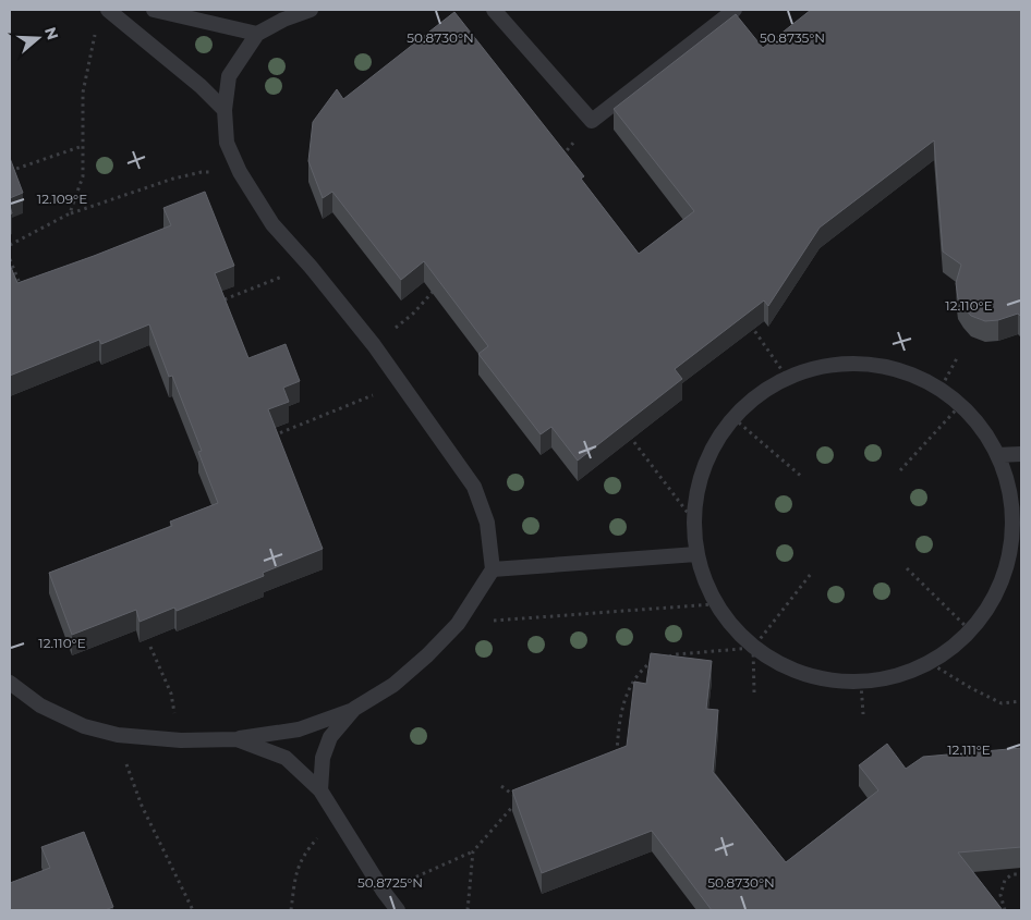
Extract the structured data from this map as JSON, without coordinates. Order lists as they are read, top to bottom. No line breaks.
{"north":"right","coordinates":["50.8730°N","50.8735°N","12.109°E","12.110°E","12.111°E","50.8725°N"]}
